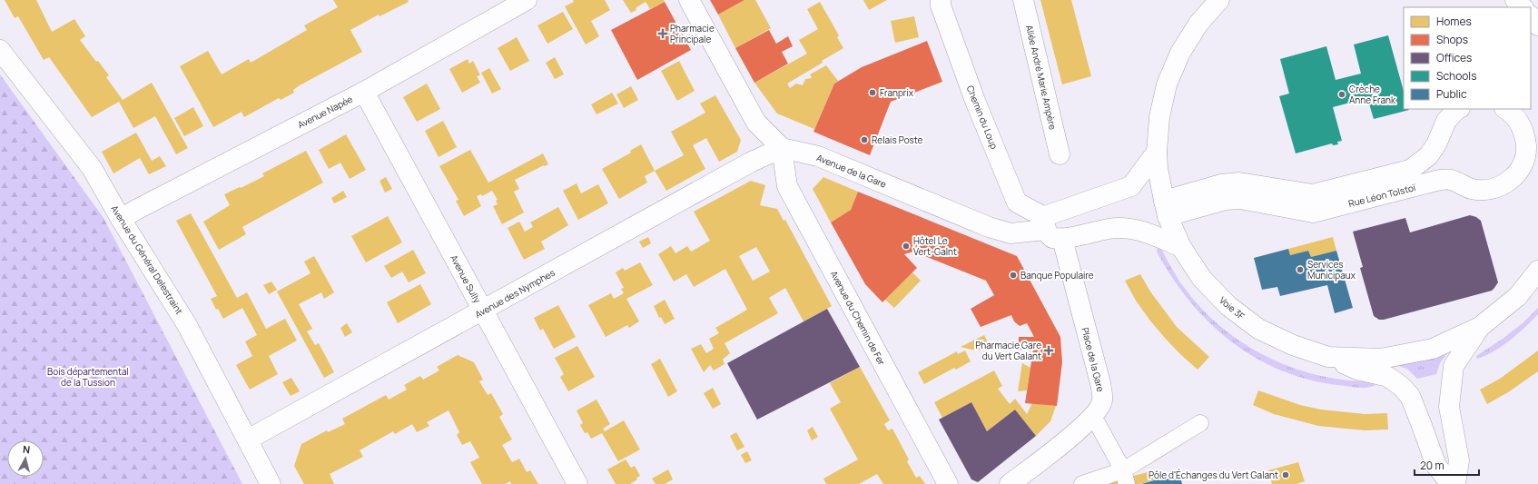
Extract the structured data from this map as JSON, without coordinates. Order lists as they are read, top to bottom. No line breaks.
{"streets":{"street":["Allée André Marie Ampère","Avenue Napée","Chemin du Loup","Avenue de la Gare","Rue Léon Tolstoï","Avenue du Général Delestraint","Avenue Sully","Avenue des Nymphes","Voie 3F","Avenue du Chemin de Fer","Place de la Gare"]},"crossings":[["Avenue Napée","Avenue du Général Delestraint"],["Avenue Napée","Avenue Sully"],["Chemin du Loup","Avenue de la Gare"],["Avenue de la Gare","Avenue des Nymphes"],["Avenue de la Gare","Avenue du Chemin de Fer"],["Rue Léon Tolstoï","Voie 3F"],["Avenue du Général Delestraint","Avenue des Nymphes"],["Avenue Sully","Avenue des Nymphes"],["Avenue des Nymphes","Avenue du Chemin de Fer"]],"parks":["Bois départemental de la Tussion"],"places":{"health":["Pharmacie Principale","Pharmacie Gare du Vert Galant"],"other":["Franprix","Crèche Anne Frank","Relais Poste","Hôtel Le Vert-Galnt","Services Municipaux","Banque Populaire","Pôle d'Échanges du Vert Galant"]},"legend":["Homes","Shops","Offices","Schools","Public"],"scale_bar":"20 m","north":"top"}
